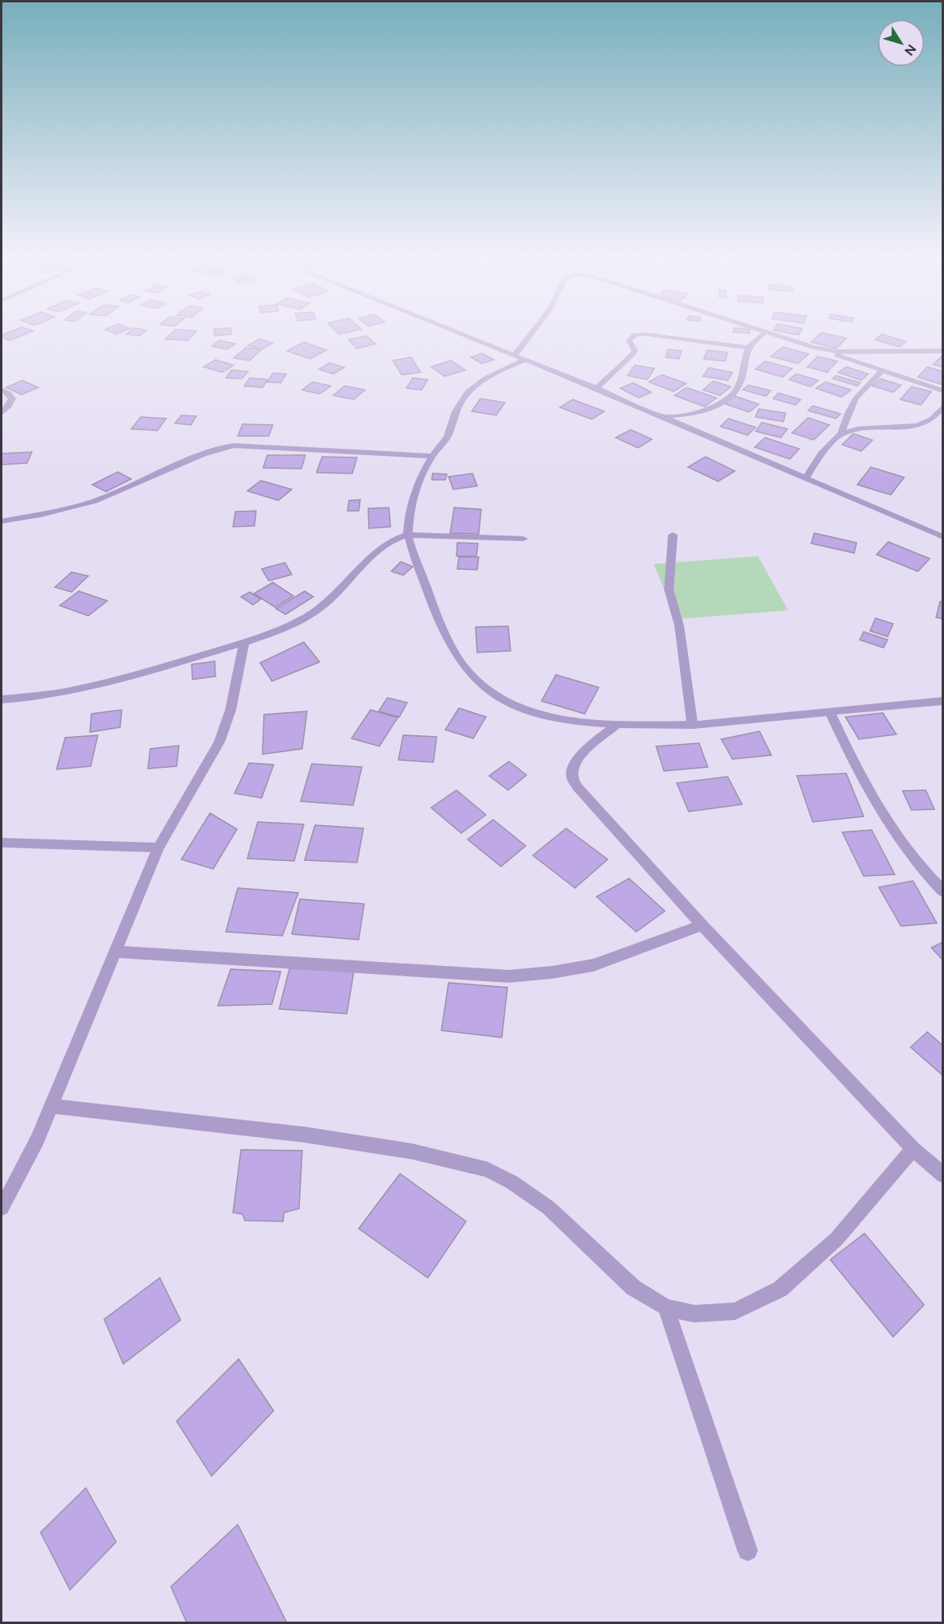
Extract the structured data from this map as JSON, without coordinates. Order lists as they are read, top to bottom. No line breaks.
{"north":"bottom right"}
